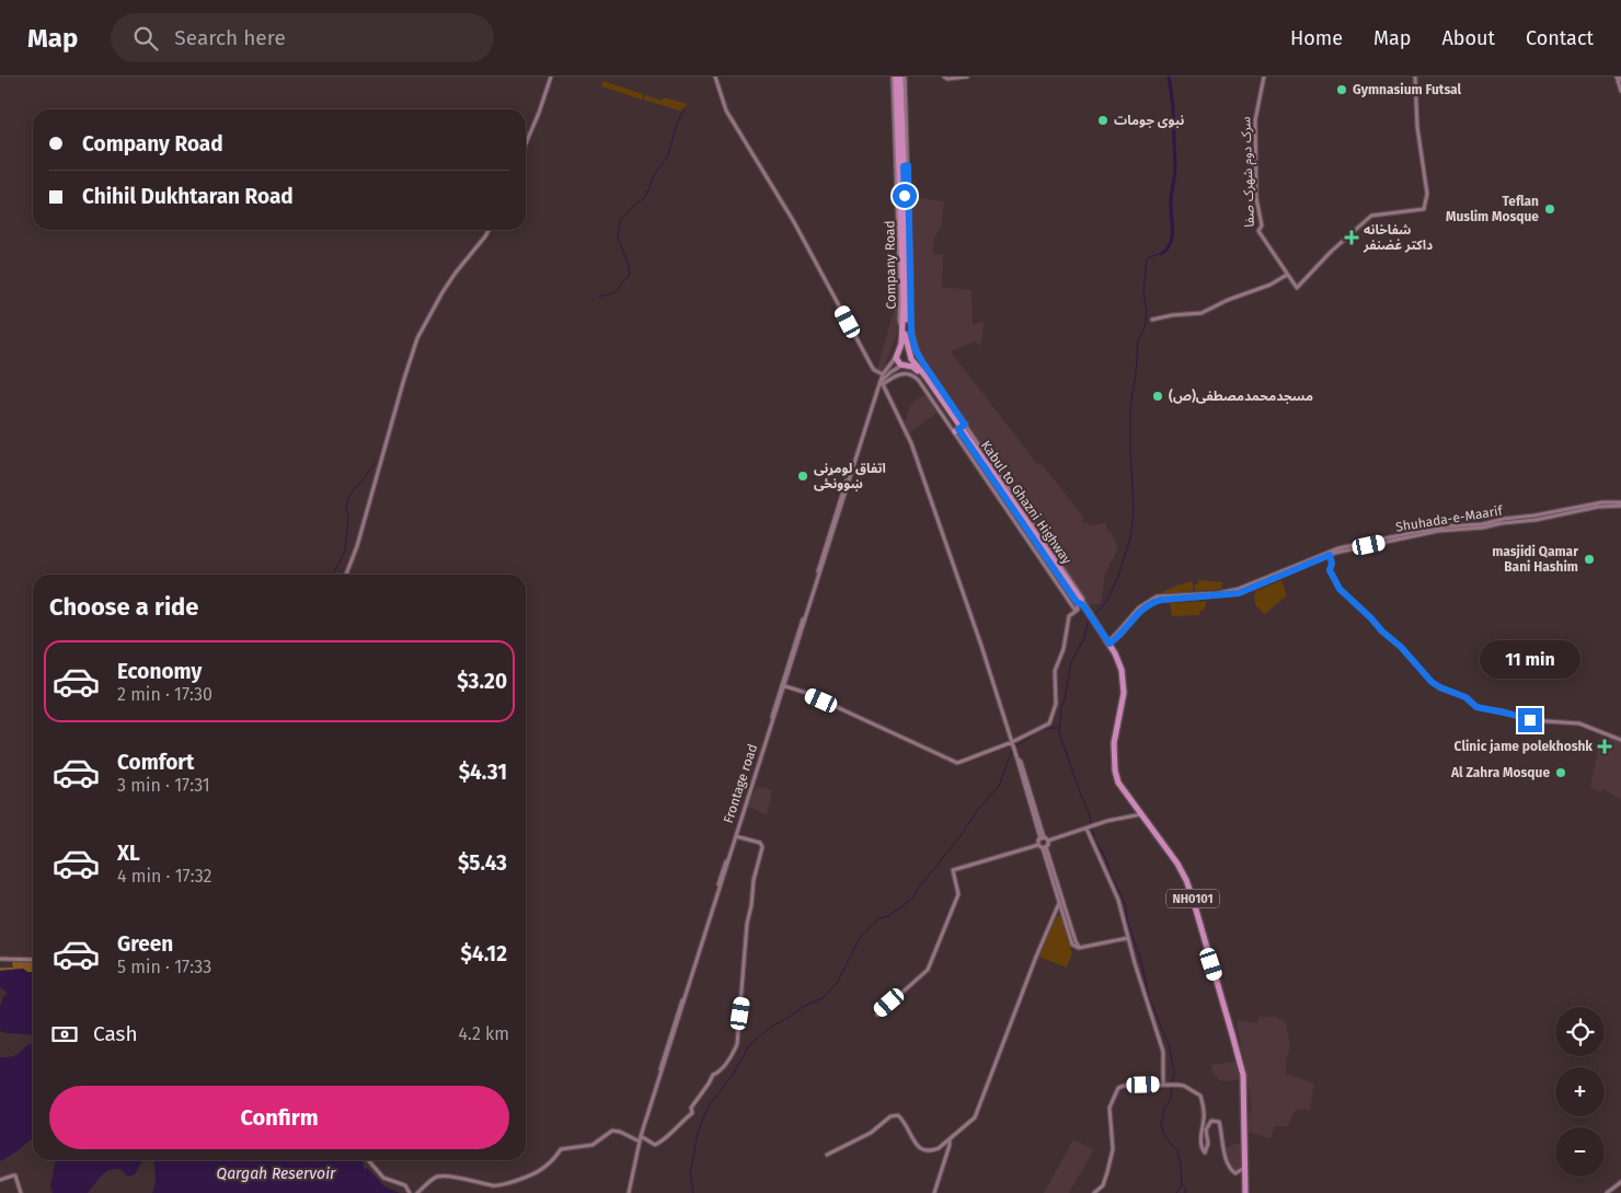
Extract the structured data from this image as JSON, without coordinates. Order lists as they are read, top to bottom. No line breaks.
{"streets":{"highway":["Company Road","Kabul to Ghazni Highway","NH0101"],"street":["سرک دوم شهرک صفا","Shuhada-e-Maarif","Frontage road"]},"crossings":[["Company Road","Kabul to Ghazni Highway"],["Company Road","NH0101"],["Kabul to Ghazni Highway","Shuhada-e-Maarif"],["Kabul to Ghazni Highway","NH0101"]],"water":["Qargah Reservoir"],"places":{"other":["Gymnasium Futsal","نبوی جومات","Teflan Muslim Mosque","مسجدمحمدمصطفی(ص)","اتفاق لومړنی ښوونځی","masjidi Qamar Bani Hashim","Al Zahra Mosque"],"health":["شفاخانه داکتر غضنفر","Clinic jame polekhoshk"]},"page":{"header":"Map","search":"Search here","nav":["Home","Map","About","Contact"],"banner":["Company Road","Chihil Dukhtaran Road"],"heading":"Choose a ride","bubble":"11 min","list":[{"name":"Economy","note":"2 min · 17:30","value":"$3.20"},{"name":"Comfort","note":"3 min · 17:31","value":"$4.31"},{"name":"XL","note":"4 min · 17:32","value":"$5.43"},{"name":"Green","note":"5 min · 17:33","value":"$4.12"}],"pay":["Cash","4.2 km"],"map_buttons":["+","−"],"buttons":"Confirm"}}
